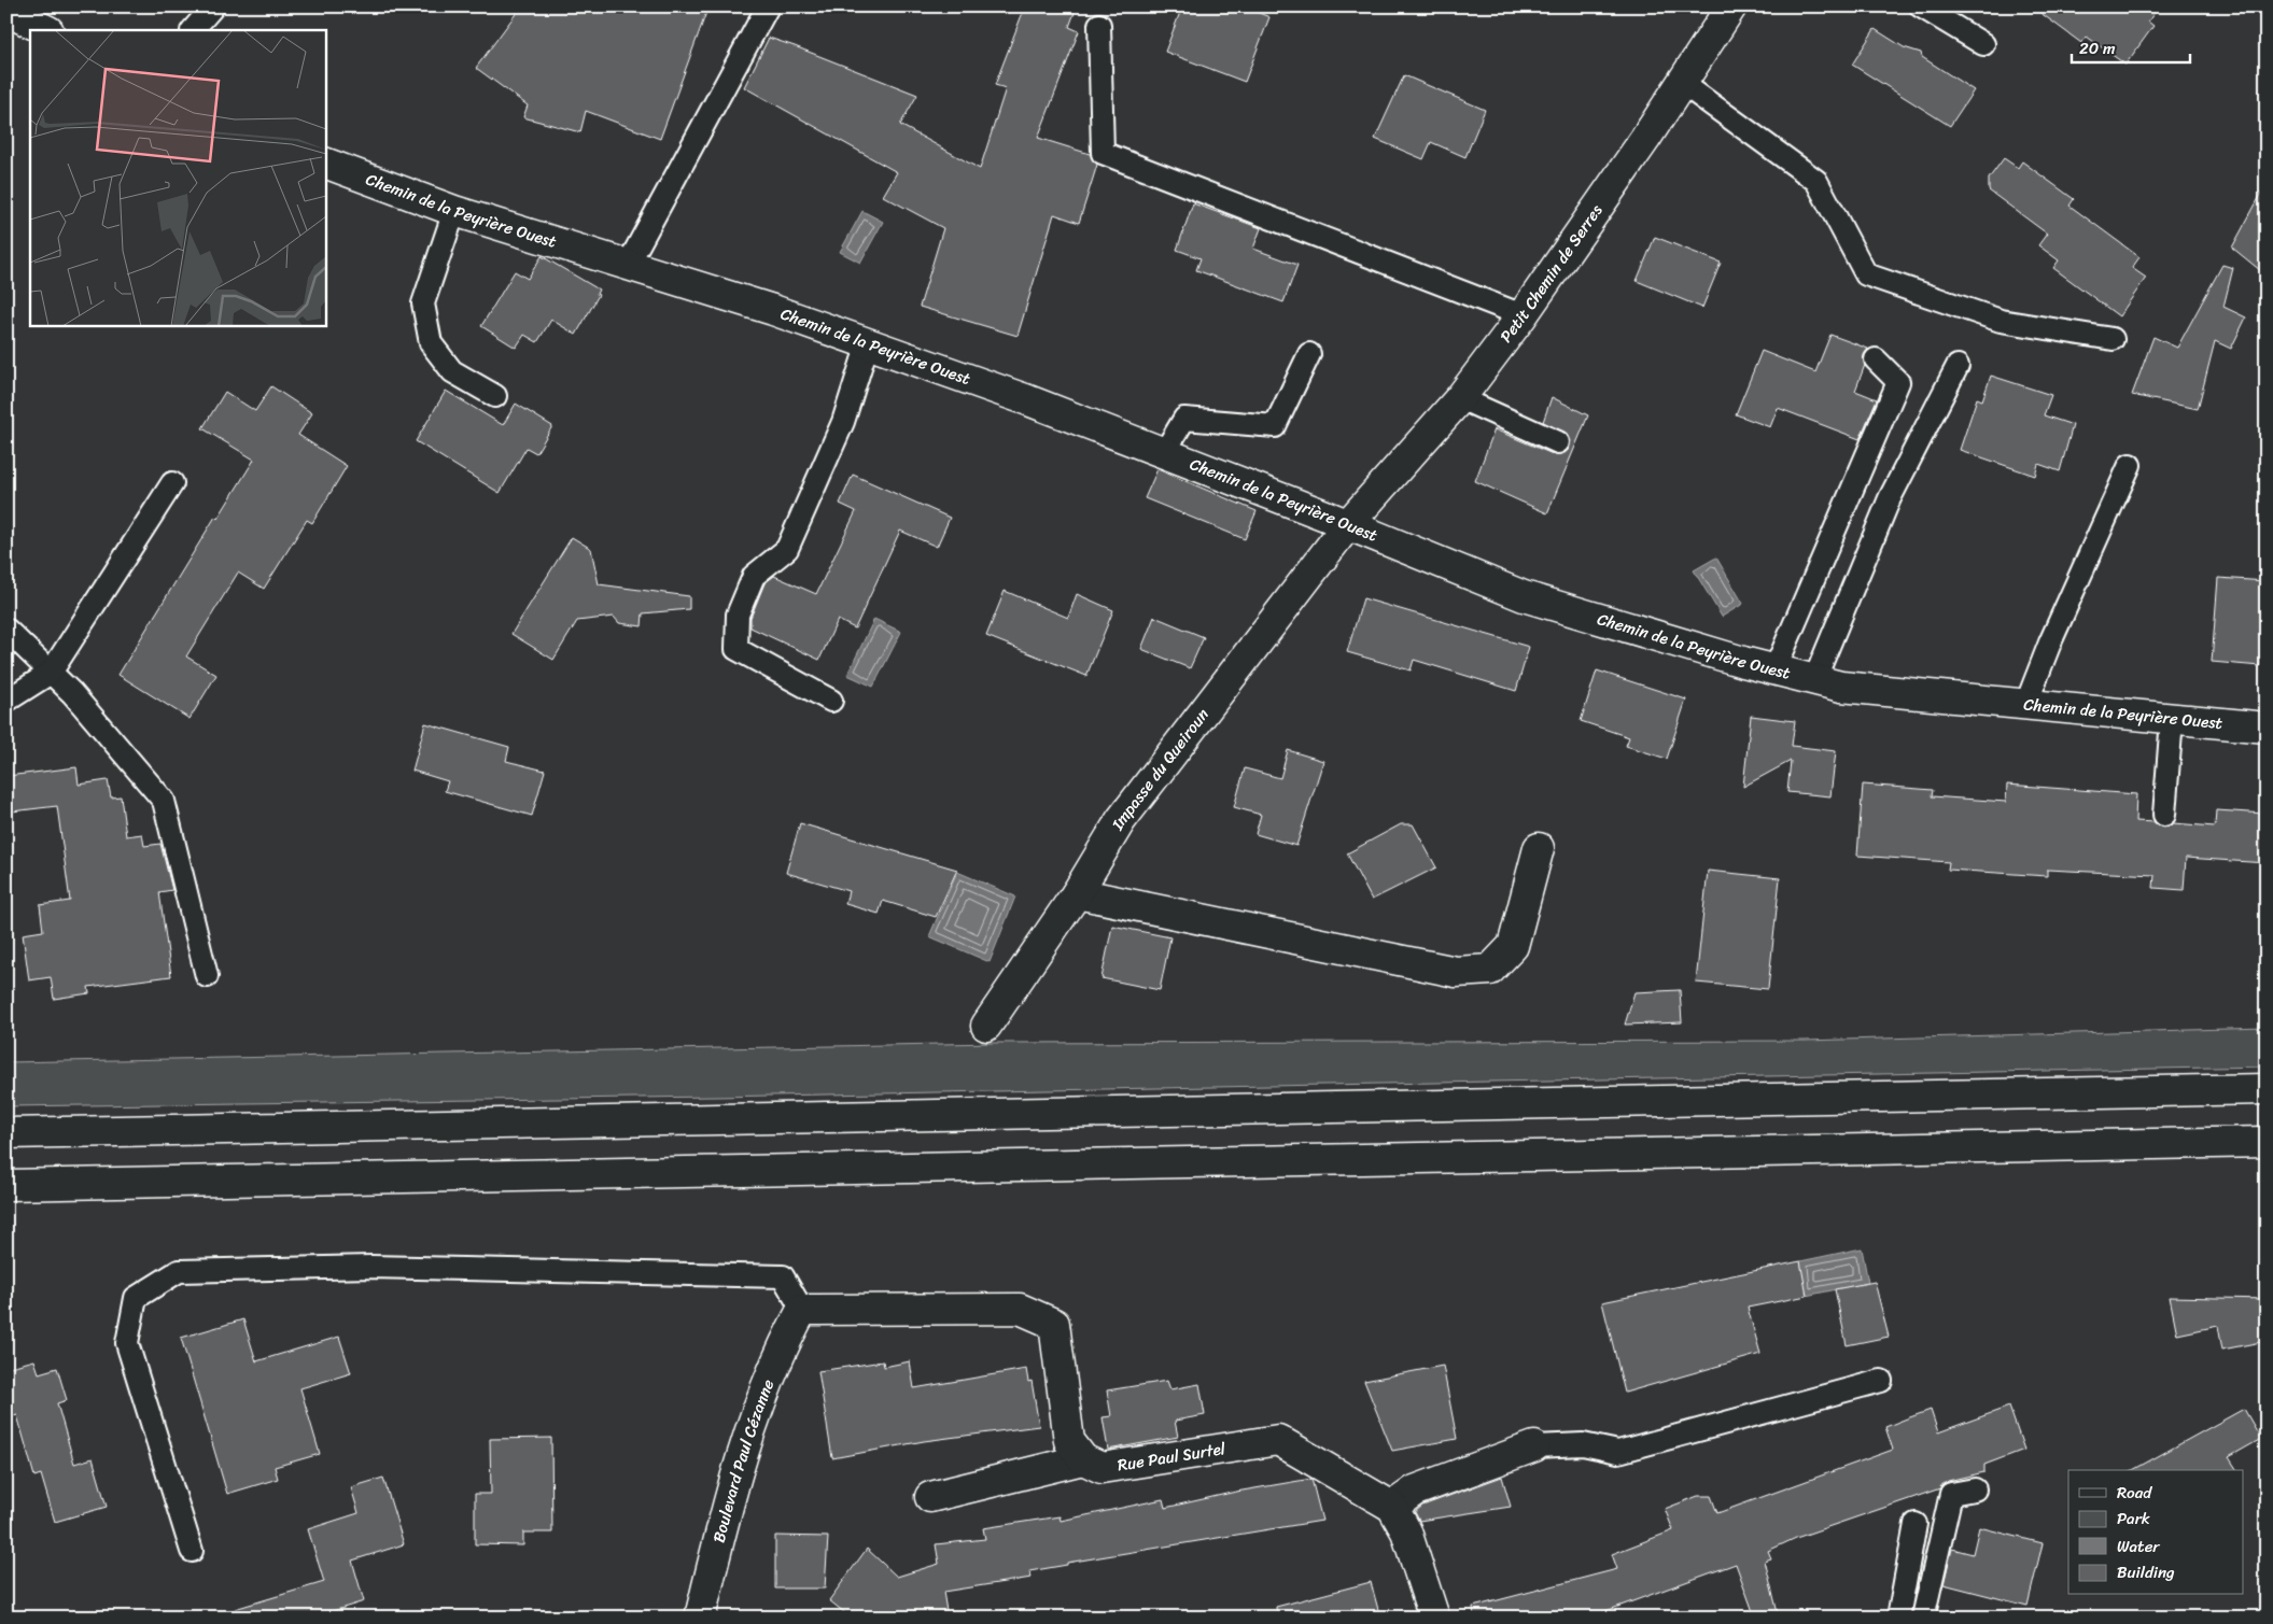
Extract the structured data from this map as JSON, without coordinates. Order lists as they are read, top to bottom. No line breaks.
{"streets":{"street":["Chemin de la Peyrière Ouest","Petit Chemin de Serres","Impasse du Queiroun","Rue Paul Surtel","Boulevard Paul Cézanne"]},"crossings":[["Chemin de la Peyrière Ouest","Petit Chemin de Serres"],["Chemin de la Peyrière Ouest","Impasse du Queiroun"],["Petit Chemin de Serres","Impasse du Queiroun"]],"legend":["Road","Park","Water","Building"],"scale_bar":"20 m"}
